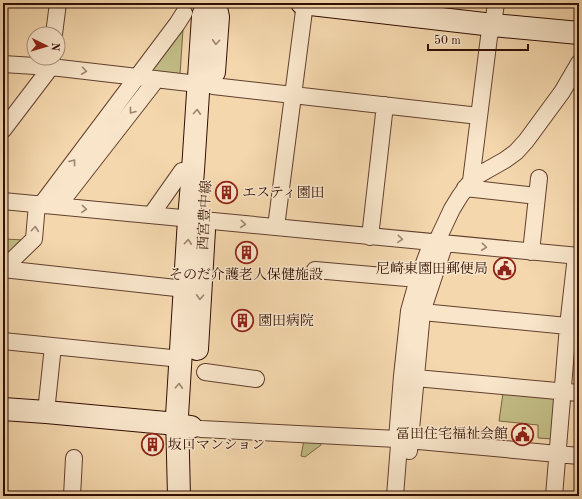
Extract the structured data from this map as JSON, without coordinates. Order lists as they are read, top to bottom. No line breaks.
{"streets":{"main road":["西宮豊中線"]},"places":{"building":["エスティ園田","そのだ介護老人保健施設","園田病院","坂口マンション"],"public building":["尼崎東園田郵便局","冨田住宅福祉会館"]},"scale_bar":"50 m","north":"right"}
